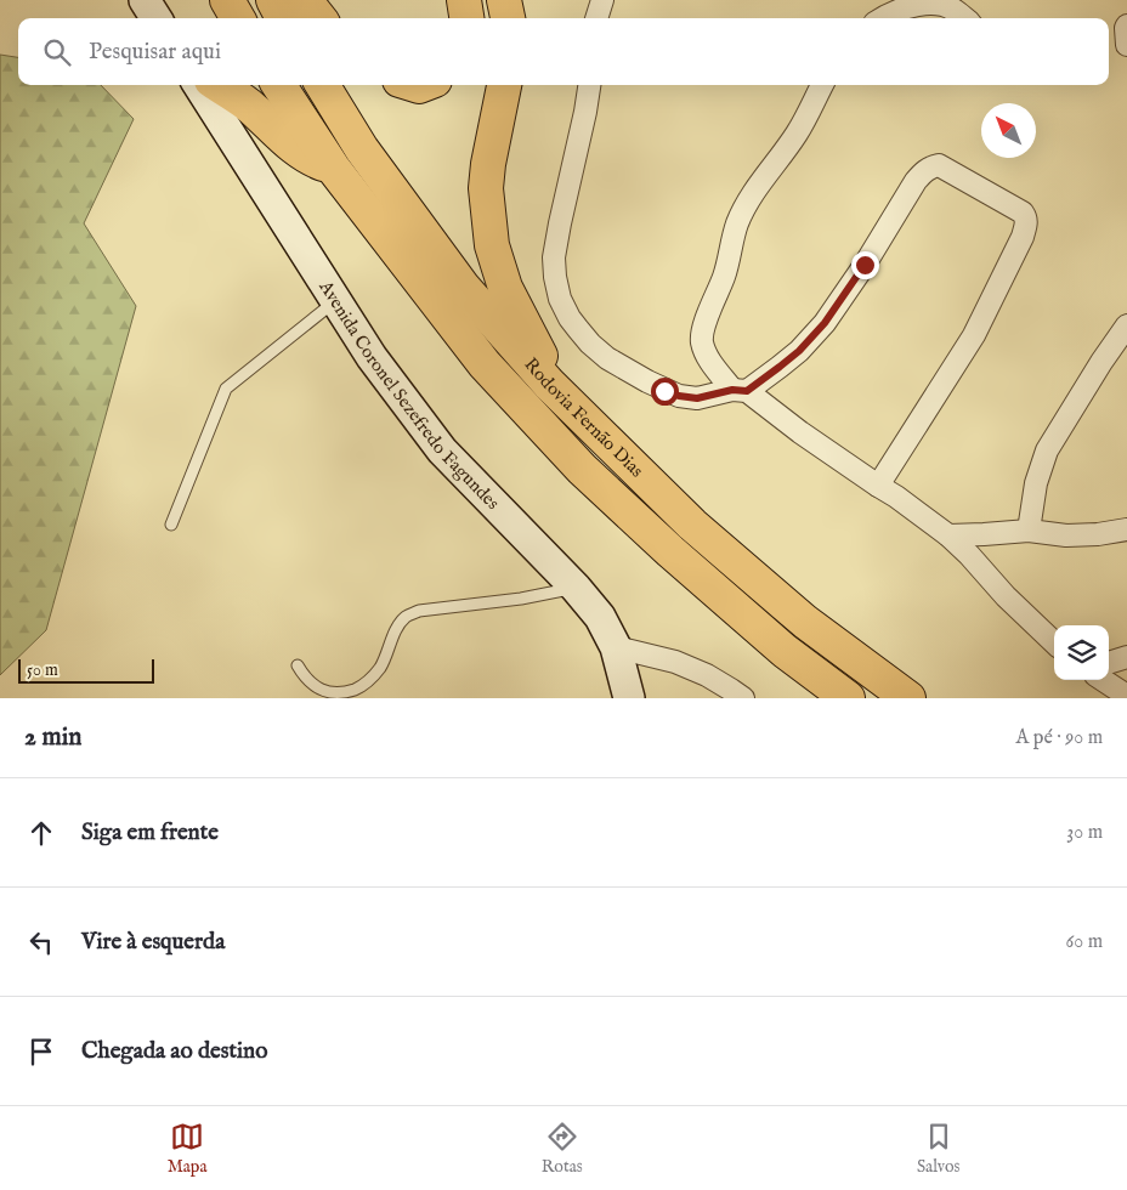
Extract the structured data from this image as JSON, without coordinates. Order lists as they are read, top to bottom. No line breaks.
{"streets":{"highway":["Rodovia Fernão Dias"],"main road":["Avenida Coronel Sezefredo Fagundes"]},"scale_bar":"50 m","north":"top left","page":{"search":"Pesquisar aqui","scale":"50 m","heading":["2 min","A pé · 90 m"],"list":[["Siga em frente","30 m"],["Vire à esquerda","60 m"],"Chegada ao destino"],"nav":["Mapa","Rotas","Salvos"]}}
